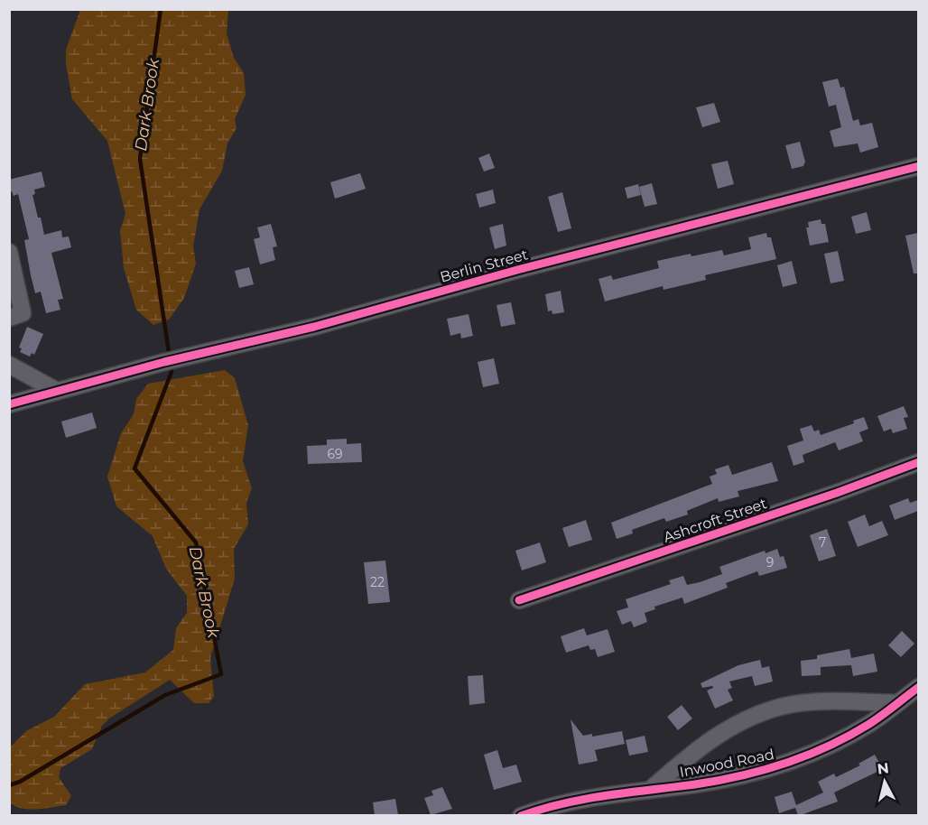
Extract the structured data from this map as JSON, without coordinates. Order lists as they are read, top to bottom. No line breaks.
{"streets":{"street":["Berlin Street","Ashcroft Street","Inwood Road"]},"water":["Dark Brook"],"house_numbers":["69","7","9","22"],"north":"top"}
